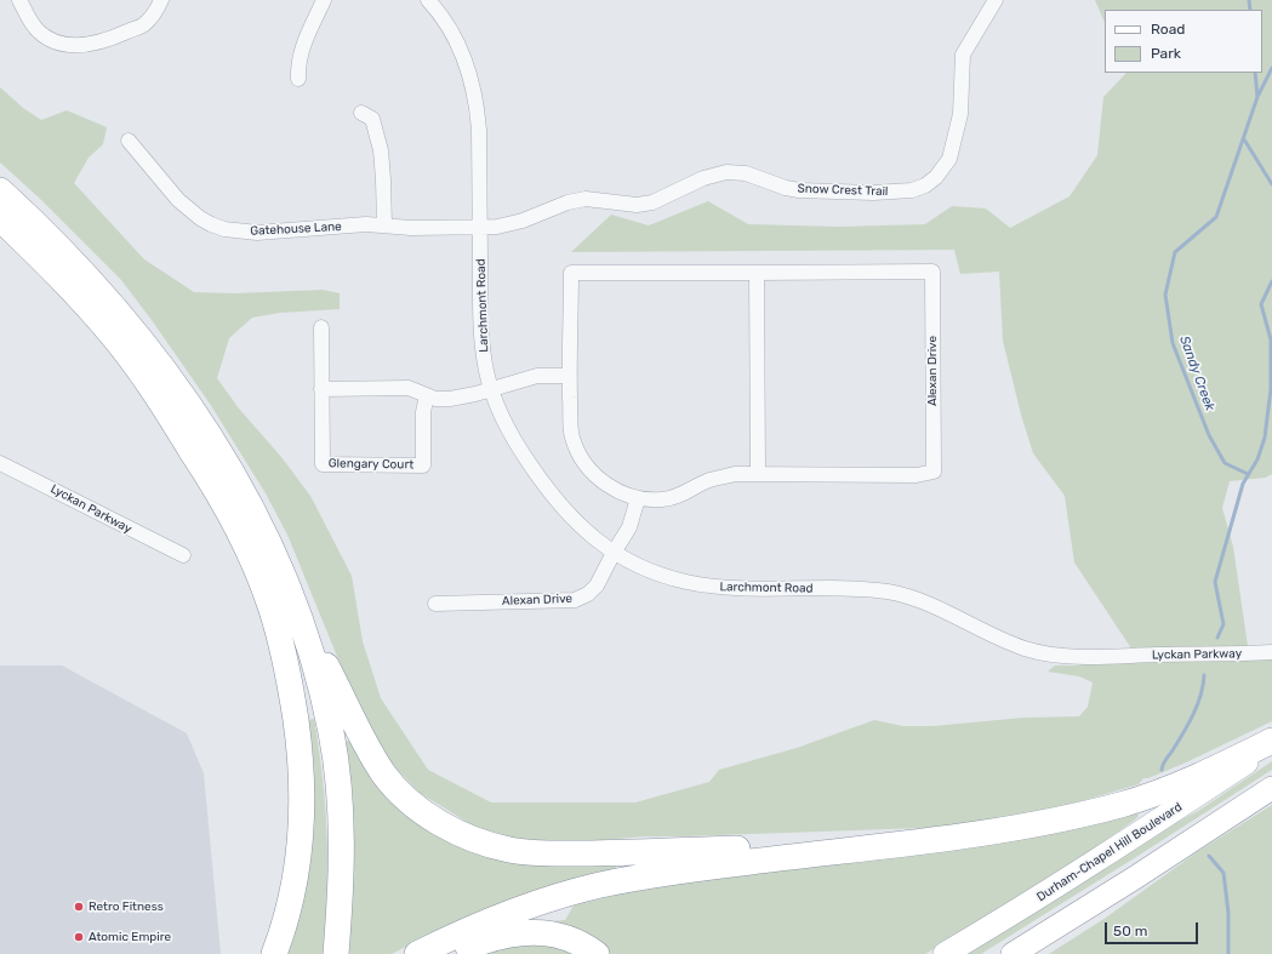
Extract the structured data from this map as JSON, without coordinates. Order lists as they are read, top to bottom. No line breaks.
{"streets":{"main road":["Durham-Chapel Hill Boulevard"],"street":["Snow Crest Trail","Gatehouse Lane","Larchmont Road","Alexan Drive","Glengary Court","Lyckan Parkway"]},"crossings":[["Snow Crest Trail","Gatehouse Lane"],["Snow Crest Trail","Larchmont Road"],["Gatehouse Lane","Larchmont Road"],["Larchmont Road","Alexan Drive"],["Larchmont Road","Lyckan Parkway"]],"water":["Sandy Creek"],"places":["Retro Fitness","Atomic Empire"],"legend":["Road","Park"],"scale_bar":"50 m"}
